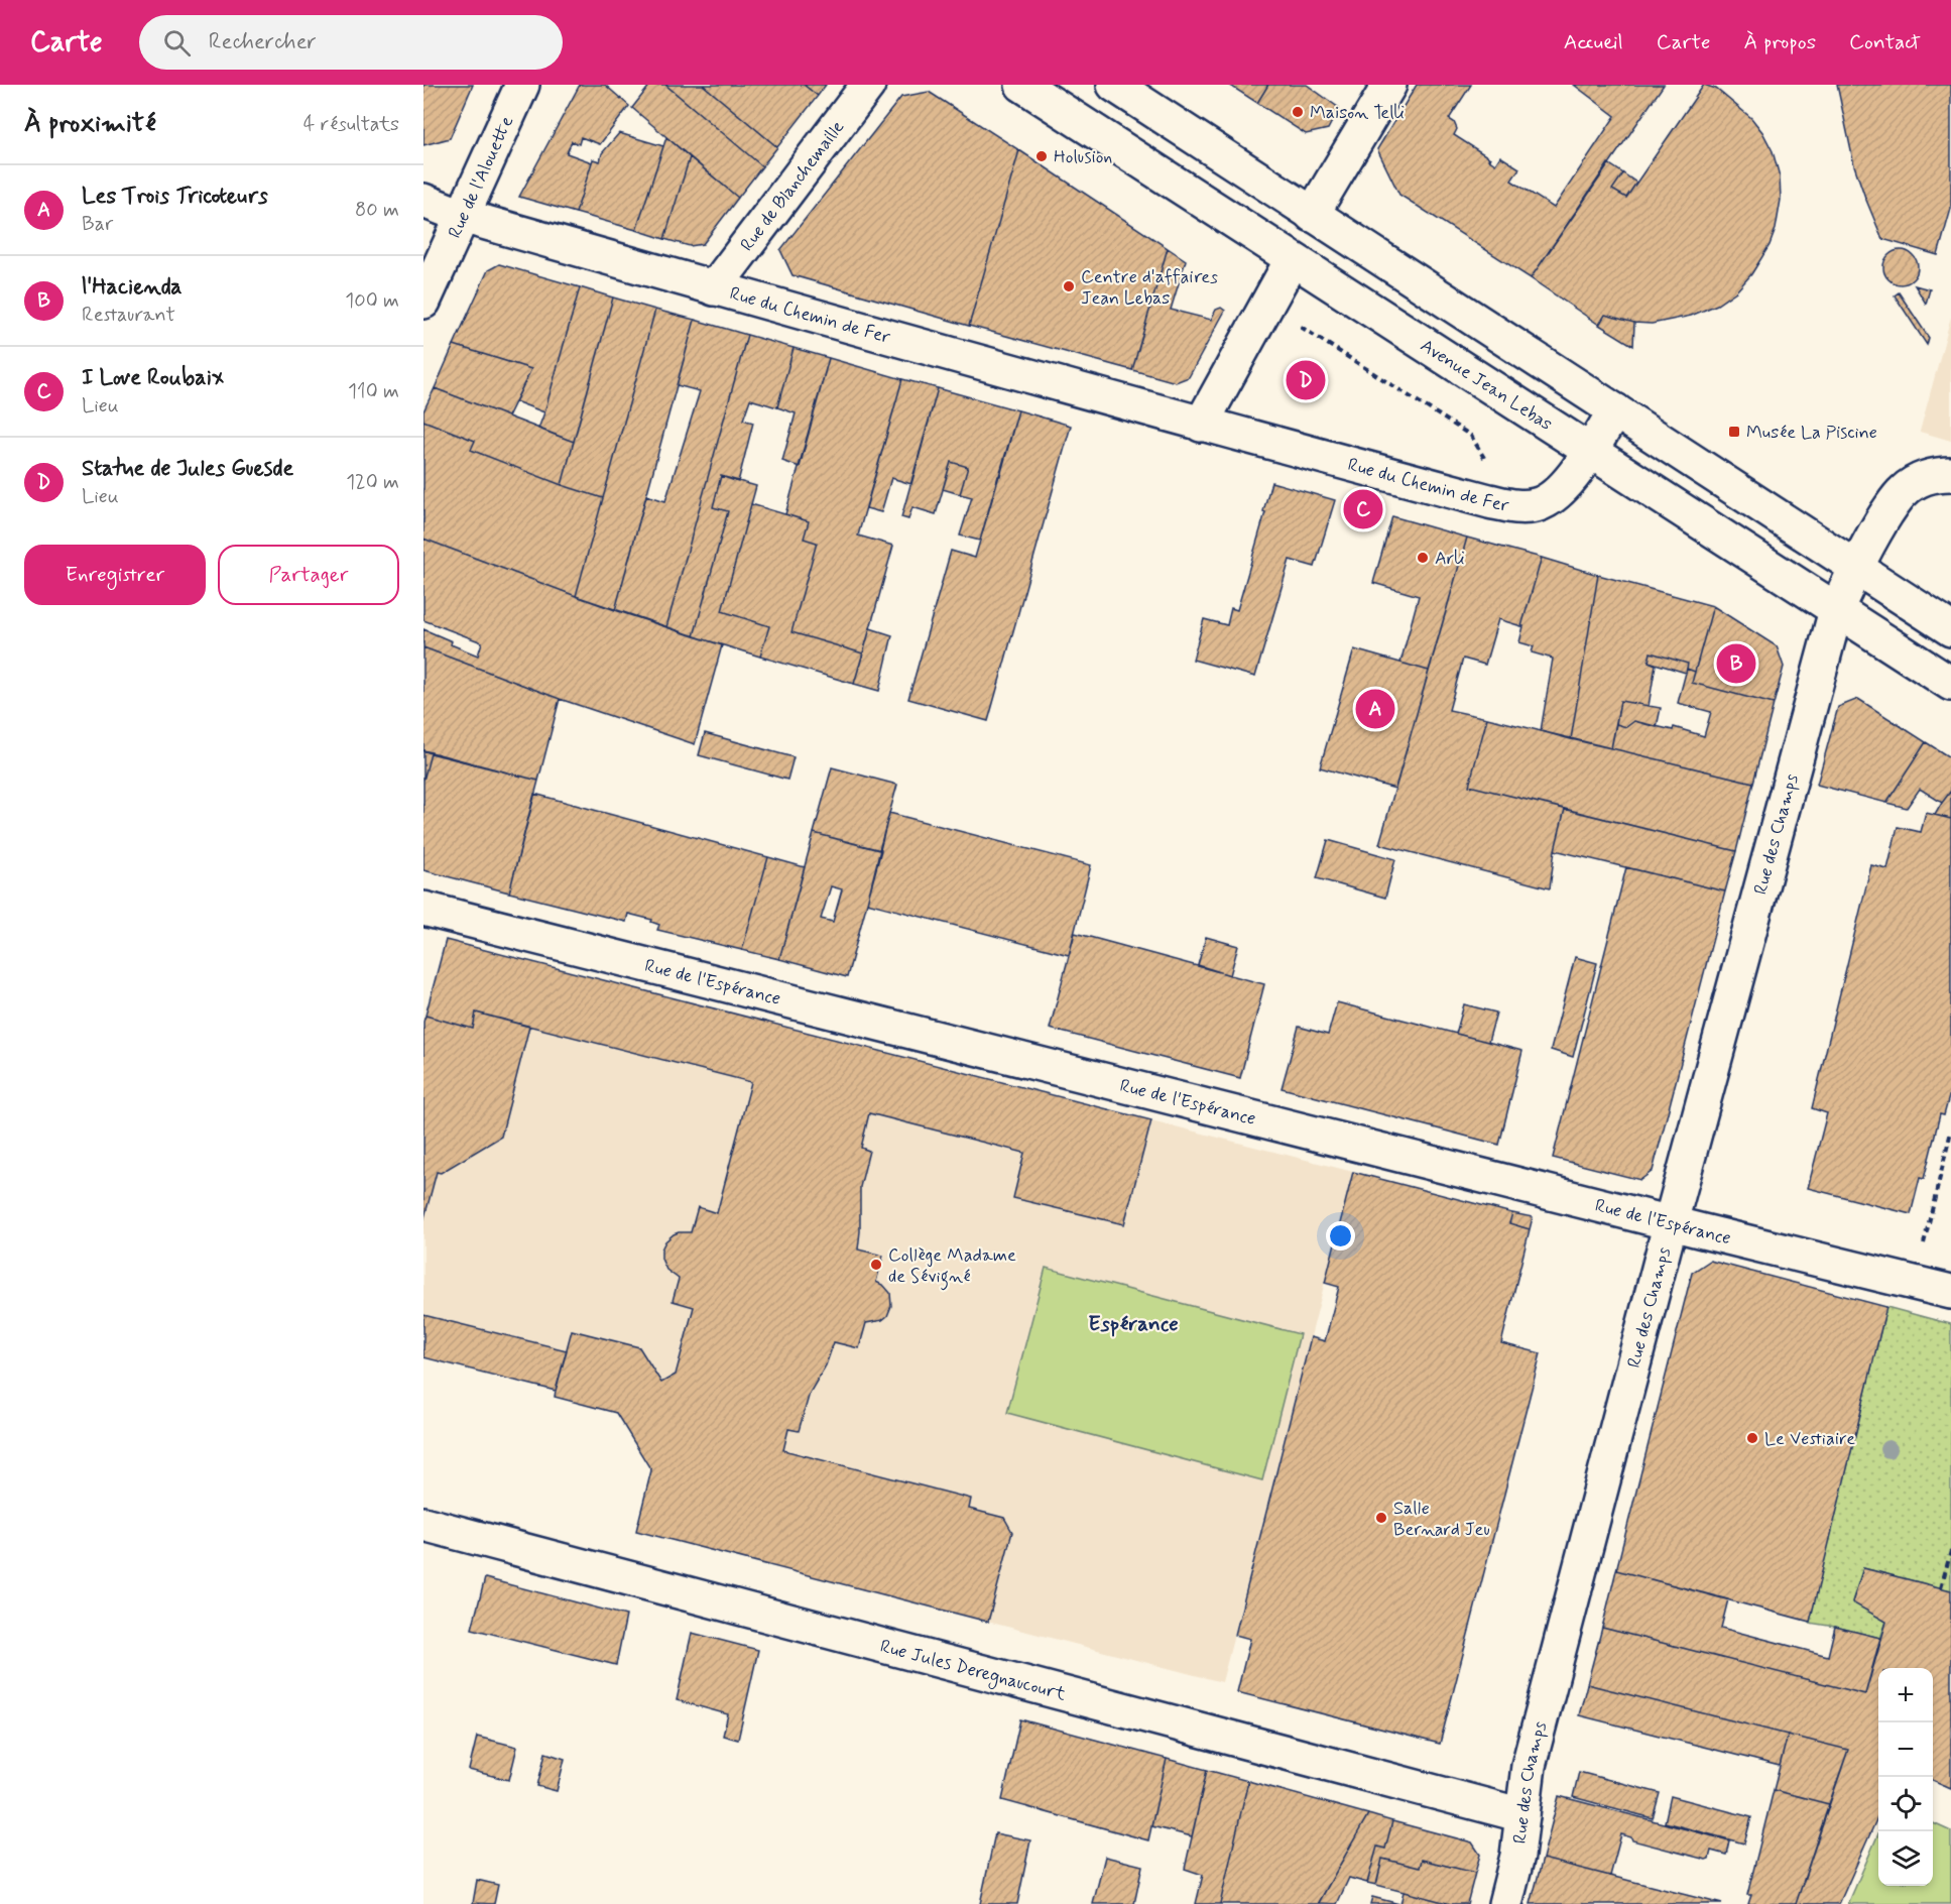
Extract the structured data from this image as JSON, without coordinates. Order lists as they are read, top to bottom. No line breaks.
{"streets":{"street":["Rue de l'Alouette","Rue de Blanchemaille","Rue du Chemin de Fer","Avenue Jean Lebas","Rue des Champs","Rue de l'Espérance","Rue Jules Deregnaucourt"]},"crossings":[["Rue de l'Alouette","Rue du Chemin de Fer"],["Rue de Blanchemaille","Rue du Chemin de Fer"],["Rue du Chemin de Fer","Avenue Jean Lebas"],["Avenue Jean Lebas","Rue des Champs"],["Rue des Champs","Rue de l'Espérance"],["Rue des Champs","Rue Jules Deregnaucourt"]],"districts":["Espérance"],"places":{"other":["Maison Telli","Holusion","Centre d'affaires Jean Lebas","Arli","Collège Madame de Sévigné","Le Vestiaire","Salle Bernard Jeu"],"transit":["Musée La Piscine"]},"page":{"header":"Carte","search":"Rechercher","nav":["Accueil","Carte","À propos","Contact"],"heading":["À proximité","4 résultats"],"list":[{"mark":"A","name":"Les Trois Tricoteurs","note":"Bar","value":"80 m"},{"mark":"B","name":"l'Hacienda","note":"Restaurant","value":"100 m"},{"mark":"C","name":"I Love Roubaix","note":"Lieu","value":"110 m"},{"mark":"D","name":"Statue de Jules Guesde","note":"Lieu","value":"120 m"}],"pins":["D","C","B","A"],"buttons":["Enregistrer","Partager"],"map_buttons":["+","−"]}}
